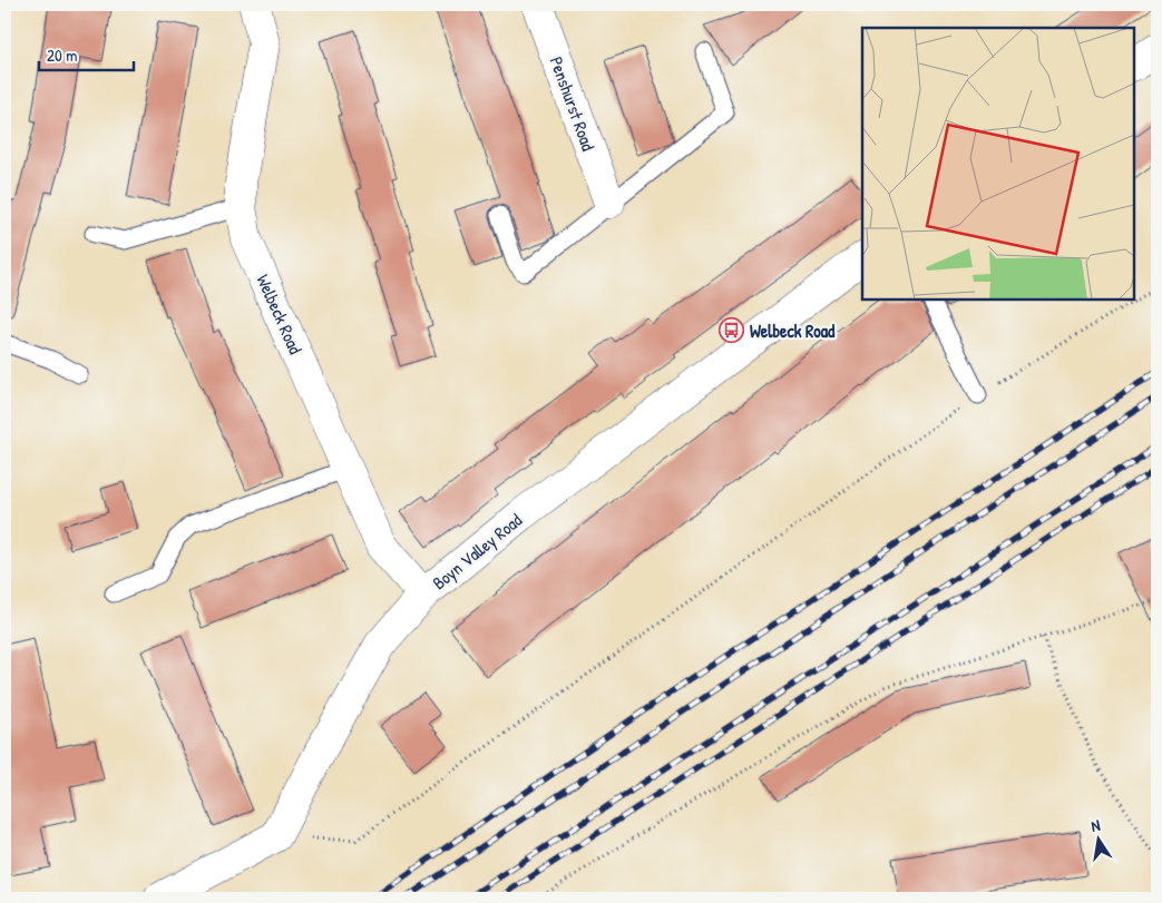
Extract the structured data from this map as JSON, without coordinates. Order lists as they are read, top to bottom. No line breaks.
{"streets":{"street":["Penshurst Road","Welbeck Road","Boyn Valley Road"]},"crossings":[["Welbeck Road","Boyn Valley Road"]],"places":{"bus stop":["Welbeck Road"]},"scale_bar":"20 m","north":"top"}
